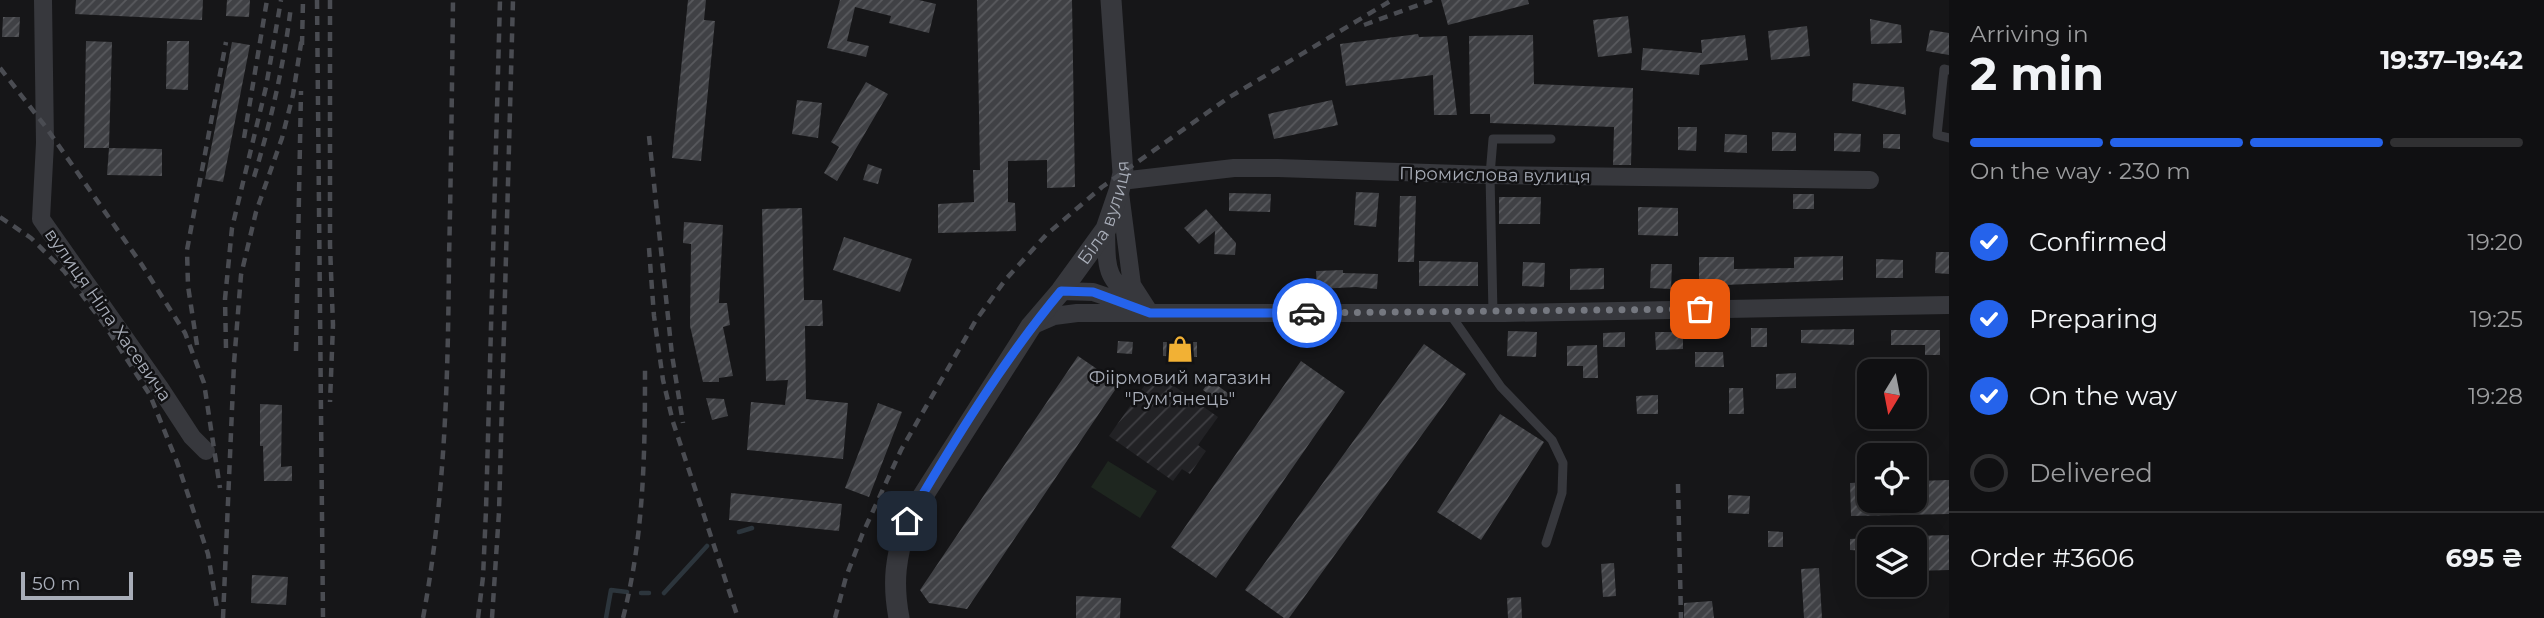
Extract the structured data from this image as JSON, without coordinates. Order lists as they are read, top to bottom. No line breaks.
{"streets":{"street":["Промислова вулиця","Біла вулиця","вулиця Ніла Хасевича"]},"crossings":[["Промислова вулиця","Біла вулиця"]],"places":{"shop":["Фіірмовий магазин \"Рум'янець\""]},"scale_bar":"50 m","north":"bottom","page":{"heading":["2 min","Arriving in","19:37–19:42"],"panel":["Order #3606","695 ₴"],"bar":"On the way · 230 m","list":[["Confirmed","19:20"],["Preparing","19:25"],["On the way","19:28"],"Delivered"],"scale":"50 m"}}
